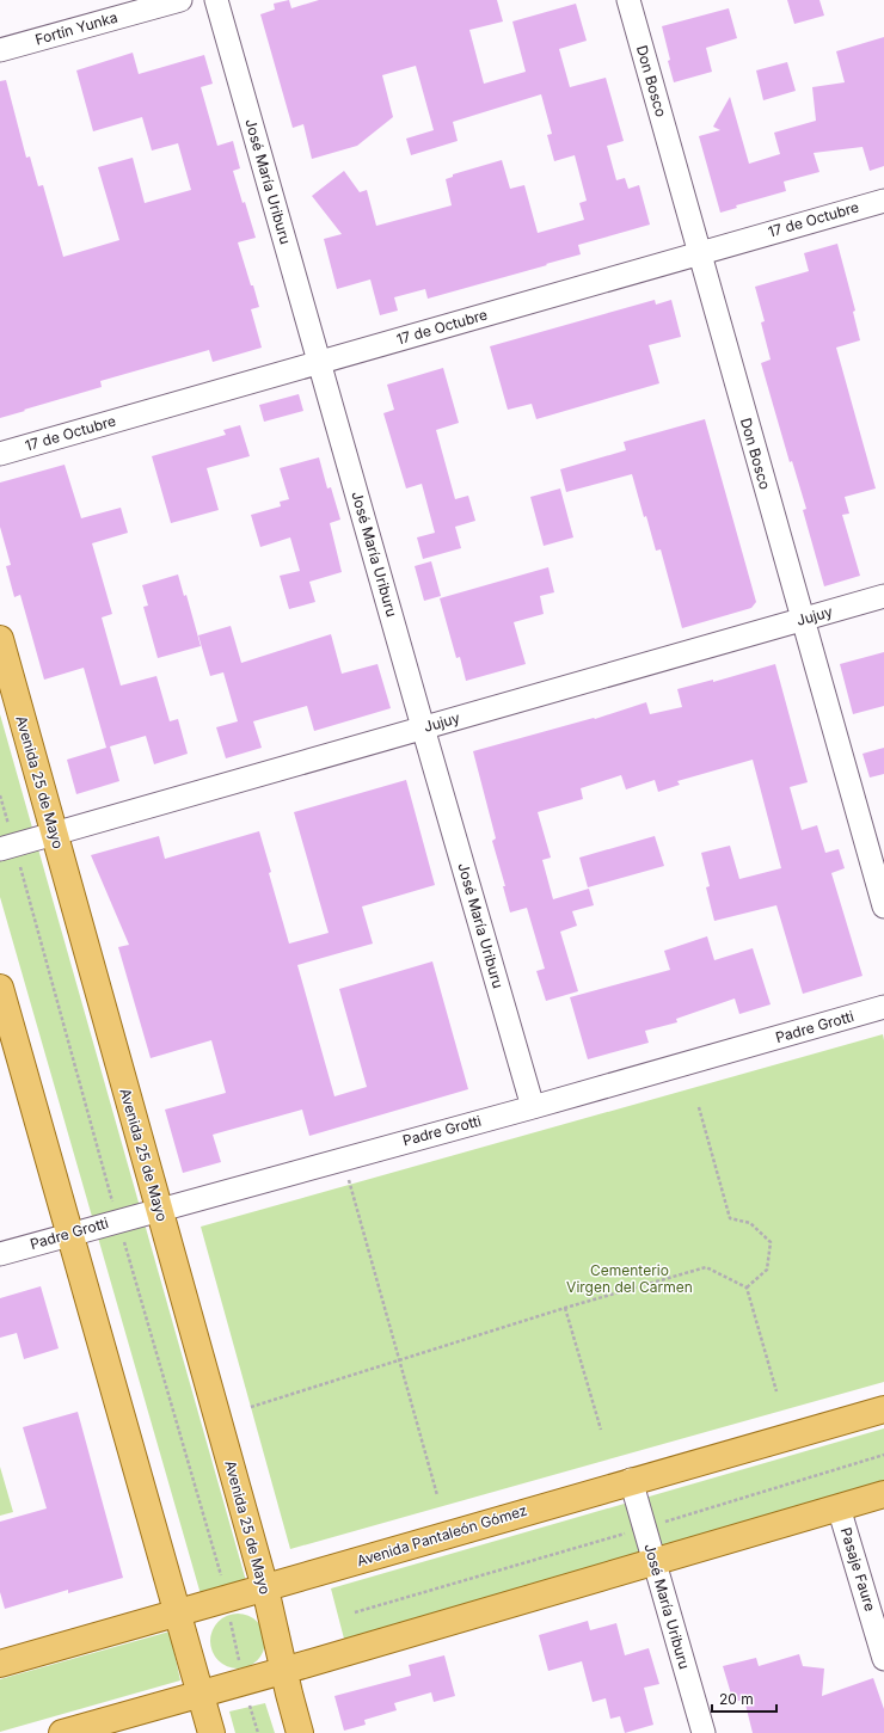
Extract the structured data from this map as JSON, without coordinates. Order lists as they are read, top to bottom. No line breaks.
{"streets":{"main road":["Avenida 25 de Mayo","Avenida Pantaleón Gómez"],"street":["Fortín Yunka","Don Bosco","José María Uriburu","17 de Octubre","Jujuy","Padre Grotti","Pasaje Faure"]},"crossings":[["Don Bosco","17 de Octubre"],["Don Bosco","Jujuy"],["José María Uriburu","17 de Octubre"],["José María Uriburu","Jujuy"],["José María Uriburu","Padre Grotti"],["José María Uriburu","Avenida Pantaleón Gómez"],["Jujuy","Avenida 25 de Mayo"],["Avenida 25 de Mayo","Padre Grotti"],["Avenida 25 de Mayo","Avenida Pantaleón Gómez"]],"parks":["Cementerio Virgen del Carmen"],"scale_bar":"20 m"}
